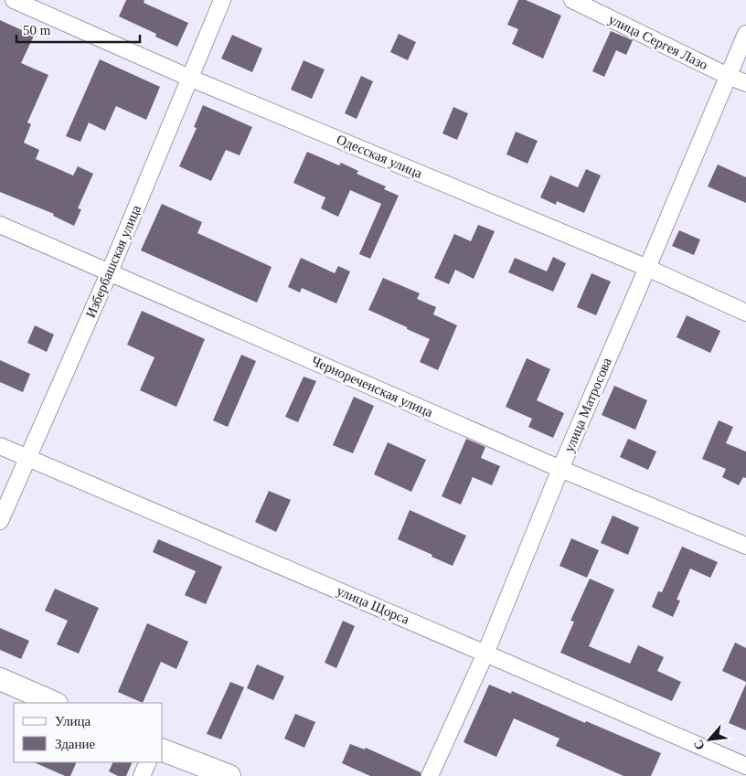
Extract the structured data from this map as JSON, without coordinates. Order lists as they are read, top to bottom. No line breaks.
{"streets":{"street":["улица Сергея Лазо","Одесская улица","Избербашская улица","Чернореченская улица","улица Матросова","улица Щорса"]},"crossings":[["улица Сергея Лазо","улица Матросова"],["Одесская улица","Избербашская улица"],["Одесская улица","улица Матросова"],["Избербашская улица","Чернореченская улица"],["Избербашская улица","улица Щорса"],["Чернореченская улица","улица Матросова"],["улица Матросова","улица Щорса"]],"legend":["Улица","Здание"],"scale_bar":"50 m","north":"bottom left"}
